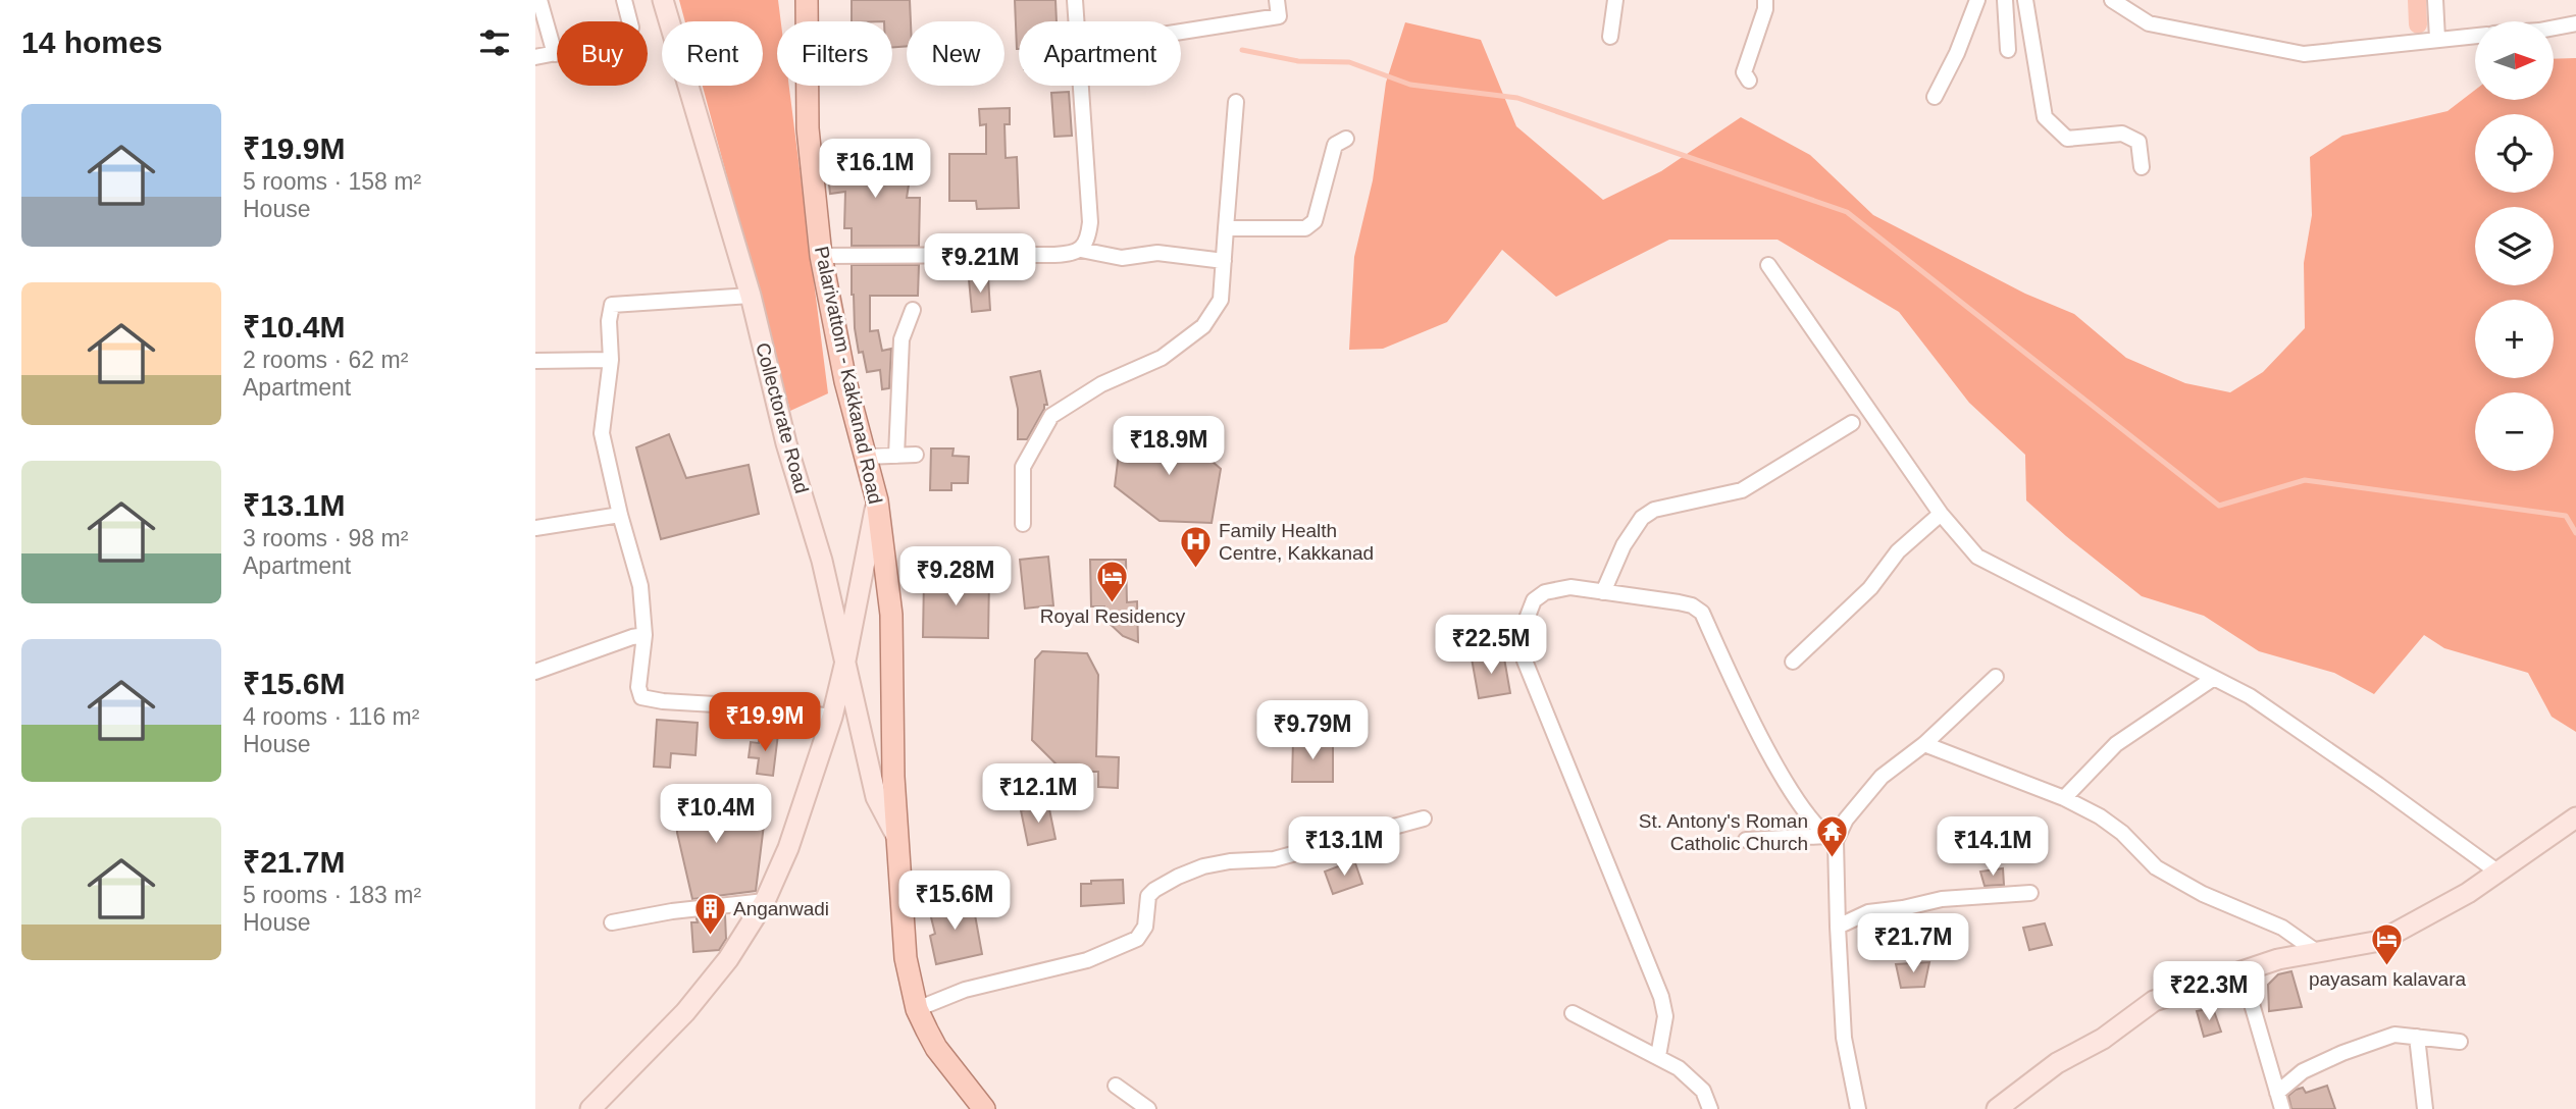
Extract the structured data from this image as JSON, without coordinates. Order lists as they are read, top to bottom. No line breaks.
{"streets":{"main road":["Palarivattom - Kakkanad Road"],"street":["Collectorate Road"]},"crossings":[["Palarivattom - Kakkanad Road","Collectorate Road"]],"places":{"hospital":["Family Health Centre, Kakkanad"],"hotel":["Royal Residency","payasam kalavara"],"temple":["St. Antony's Roman Catholic Church"],"building":["Anganwadi"]},"north":"right","page":{"heading":"14 homes","map_buttons":["+","−"],"chip":["Buy","Rent","Filters","New","Apartment"],"list":[{"name":"₹19.9M","note":"5 rooms · 158 m² · House"},{"name":"₹10.4M","note":"2 rooms · 62 m² · Apartment"},{"name":"₹13.1M","note":"3 rooms · 98 m² · Apartment"},{"name":"₹15.6M","note":"4 rooms · 116 m² · House"},{"name":"₹21.7M","note":"5 rooms · 183 m² · House"}],"price":["₹16.1M","₹9.21M","₹18.9M","₹9.28M","₹22.5M","₹19.9M","₹9.79M","₹12.1M","₹10.4M","₹13.1M","₹14.1M","₹15.6M","₹21.7M","₹22.3M"]}}
